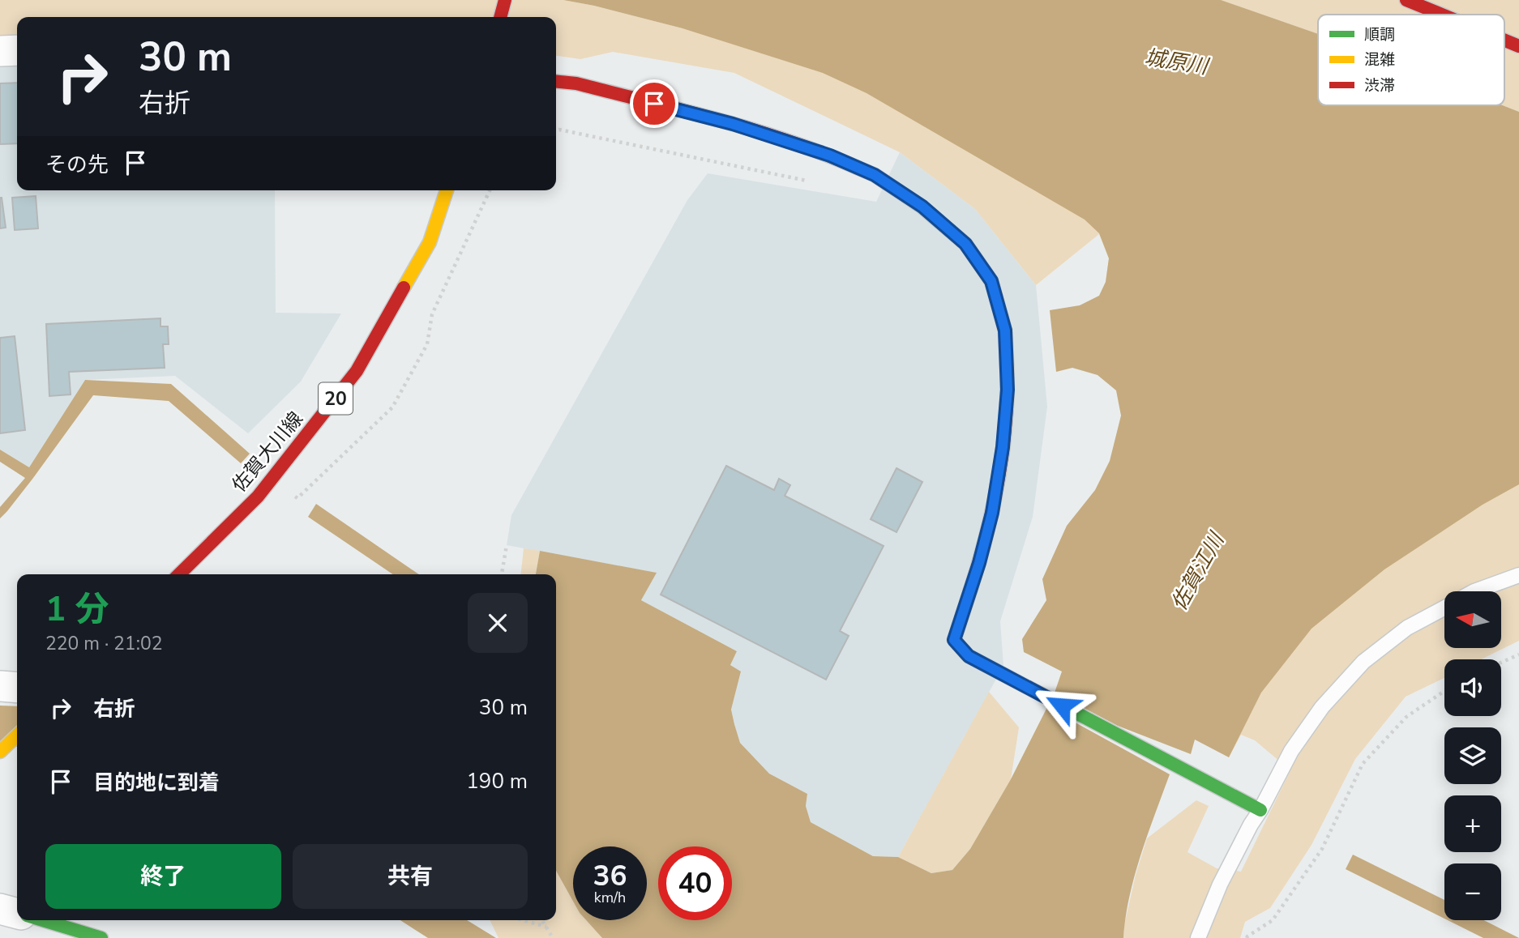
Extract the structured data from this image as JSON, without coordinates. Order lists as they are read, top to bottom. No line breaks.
{"streets":{"street":["20","佐賀大川線"]},"water":["城原川","佐賀江川"],"legend":["順調","混雑","渋滞"],"north":"left","page":{"turn":["30 m","右折"],"then":"その先","heading":["1 分","220 m · 21:02"],"map_buttons":["+","−"],"list":[{"name":"右折","value":"30 m"},{"name":"目的地に到着","value":"190 m"}],"buttons":["終了","共有"],"speed":"36 km/h","limit":"40"}}
